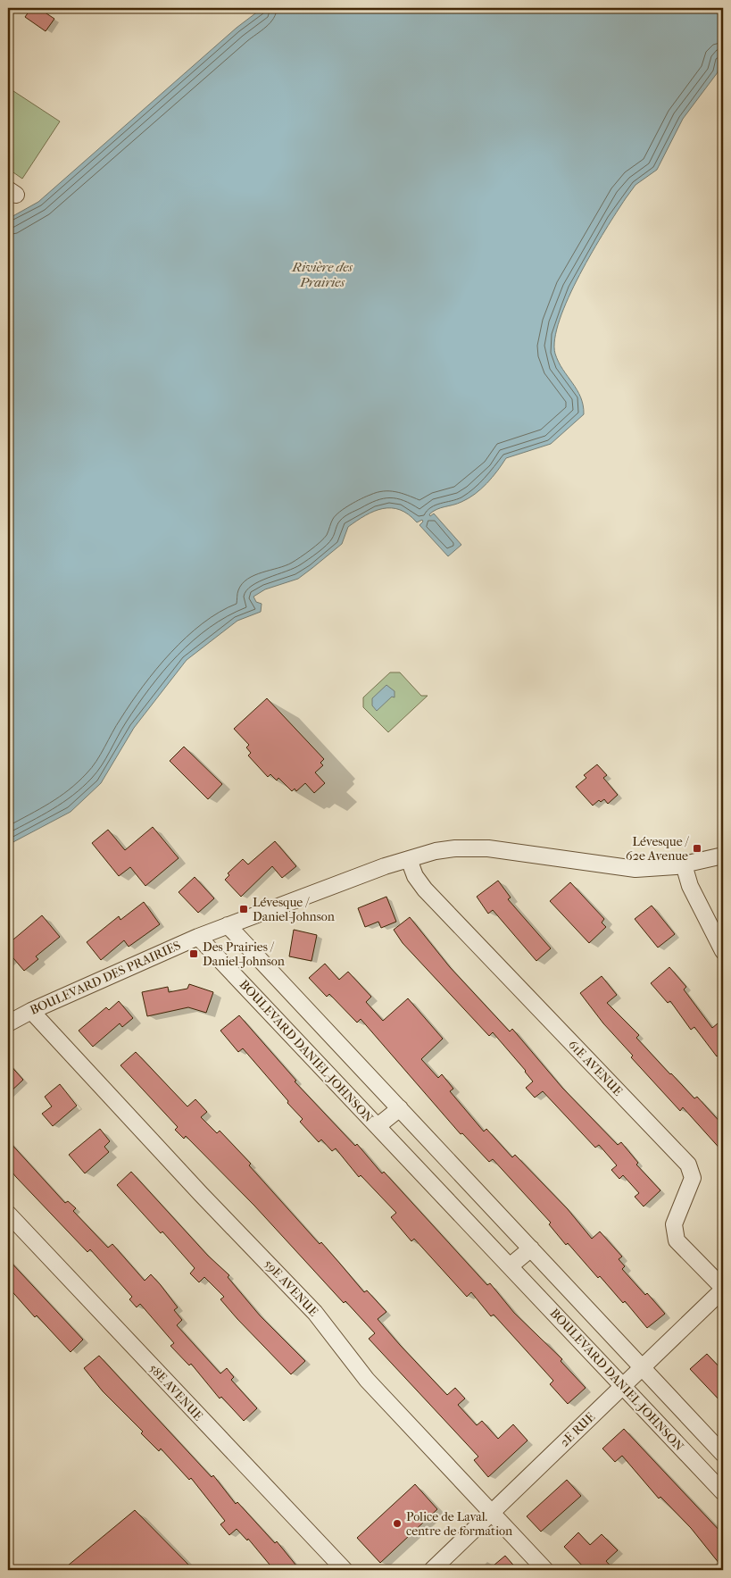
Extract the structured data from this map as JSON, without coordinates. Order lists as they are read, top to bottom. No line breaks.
{"streets":{"street":["BOULEVARD DES PRAIRIES","BOULEVARD DANIEL-JOHNSON","61E AVENUE","59E AVENUE","58E AVENUE","2E RUE"]},"crossings":[["BOULEVARD DES PRAIRIES","BOULEVARD DANIEL-JOHNSON"],["BOULEVARD DES PRAIRIES","61E AVENUE"],["BOULEVARD DES PRAIRIES","59E AVENUE"],["BOULEVARD DANIEL-JOHNSON","2E RUE"],["61E AVENUE","2E RUE"],["59E AVENUE","2E RUE"]],"water":["Rivière des Prairies"],"places":{"transit":["Lévesque / 62e Avenue","Lévesque / Daniel-Johnson","Des Prairies / Daniel-Johnson"],"other":["Police de Laval. centre de formation"]}}
